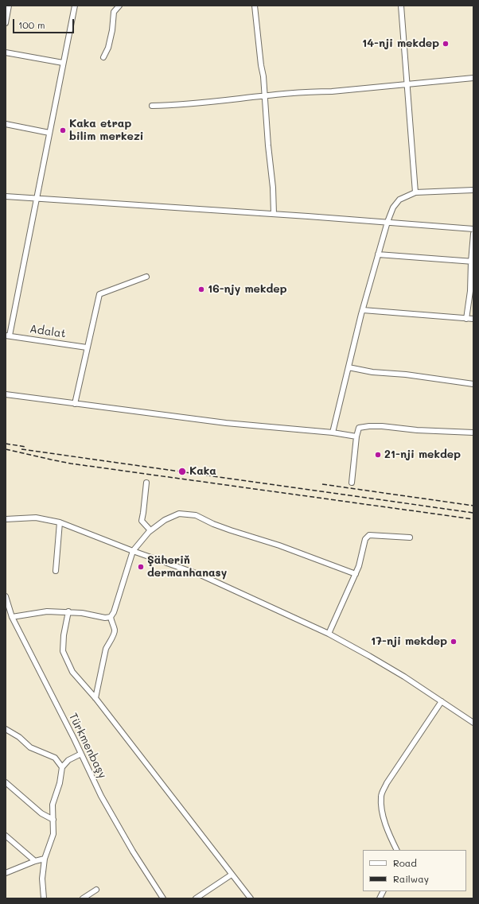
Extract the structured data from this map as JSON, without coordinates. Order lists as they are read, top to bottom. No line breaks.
{"streets":{"street":["Adalat","Türkmenbaşy"]},"places":["14-nji mekdep","Kaka etrap bilim merkezi","16-njy mekdep","21-nji mekdep","Kaka","Şäheriň dermanhanasy","17-nji mekdep"],"legend":["Road","Railway"],"scale_bar":"100 m"}
